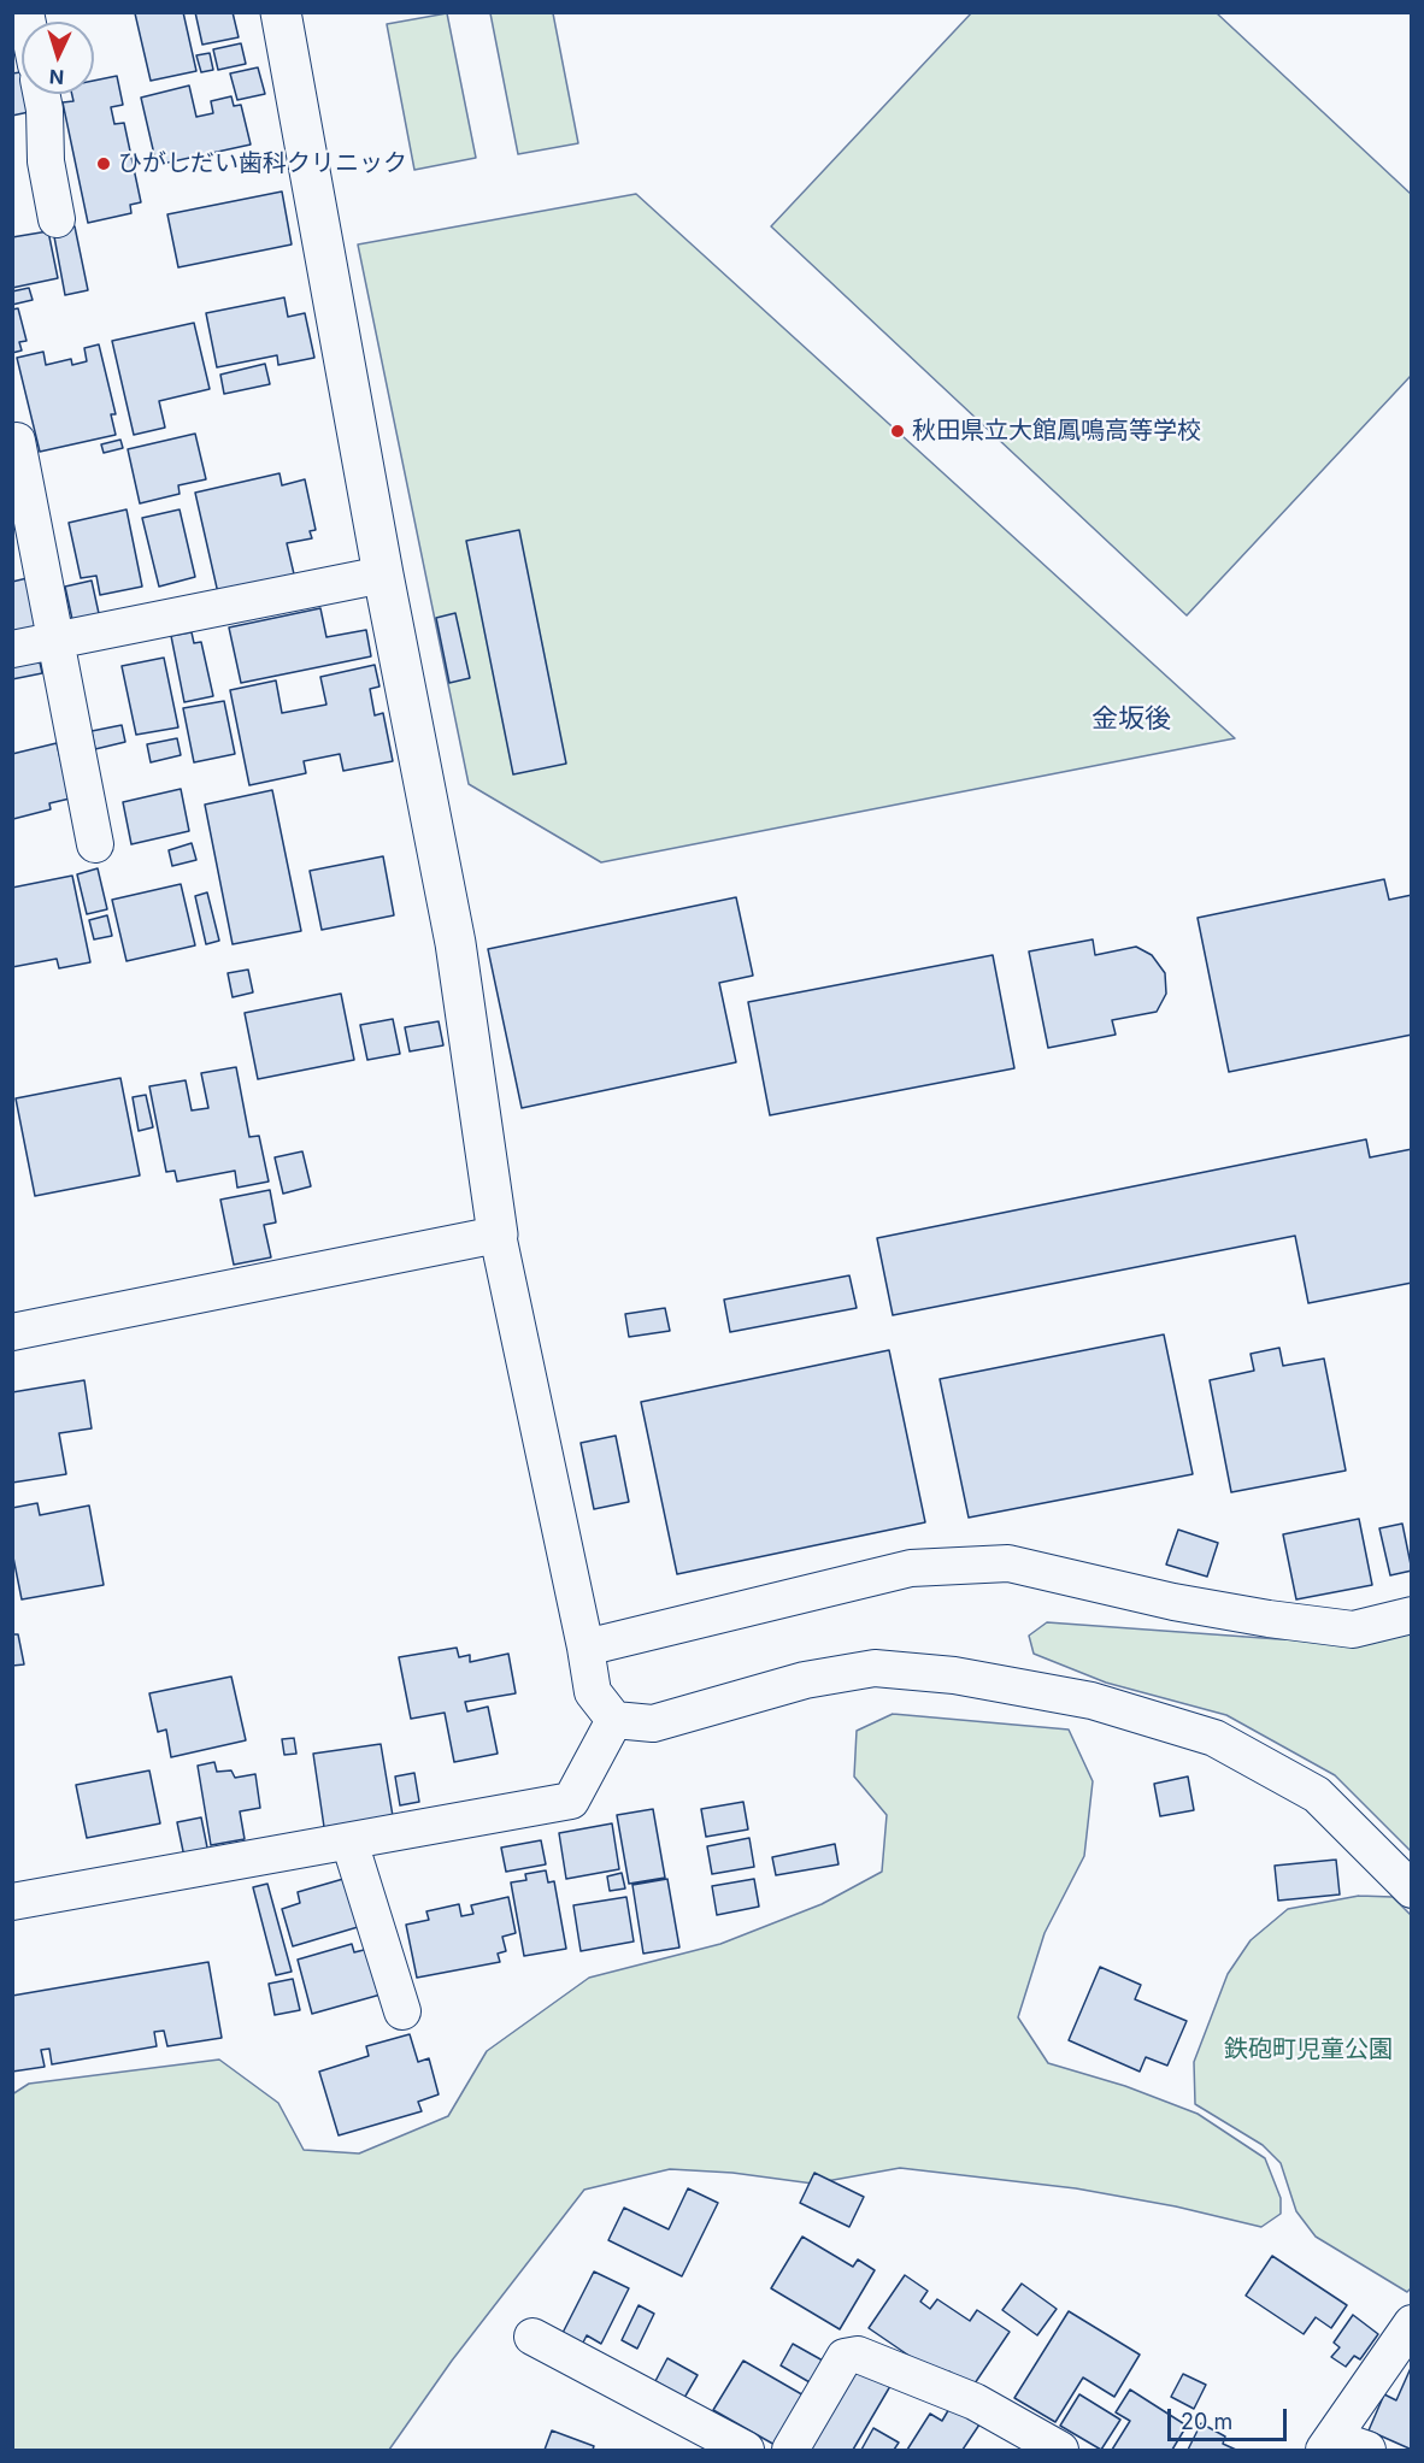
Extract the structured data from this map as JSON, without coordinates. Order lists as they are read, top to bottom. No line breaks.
{"districts":["金坂後"],"parks":["鉄砲町児童公園"],"places":["ひがしだい歯科クリニック","秋田県立大館鳳鳴高等学校"],"scale_bar":"20 m","north":"bottom"}
